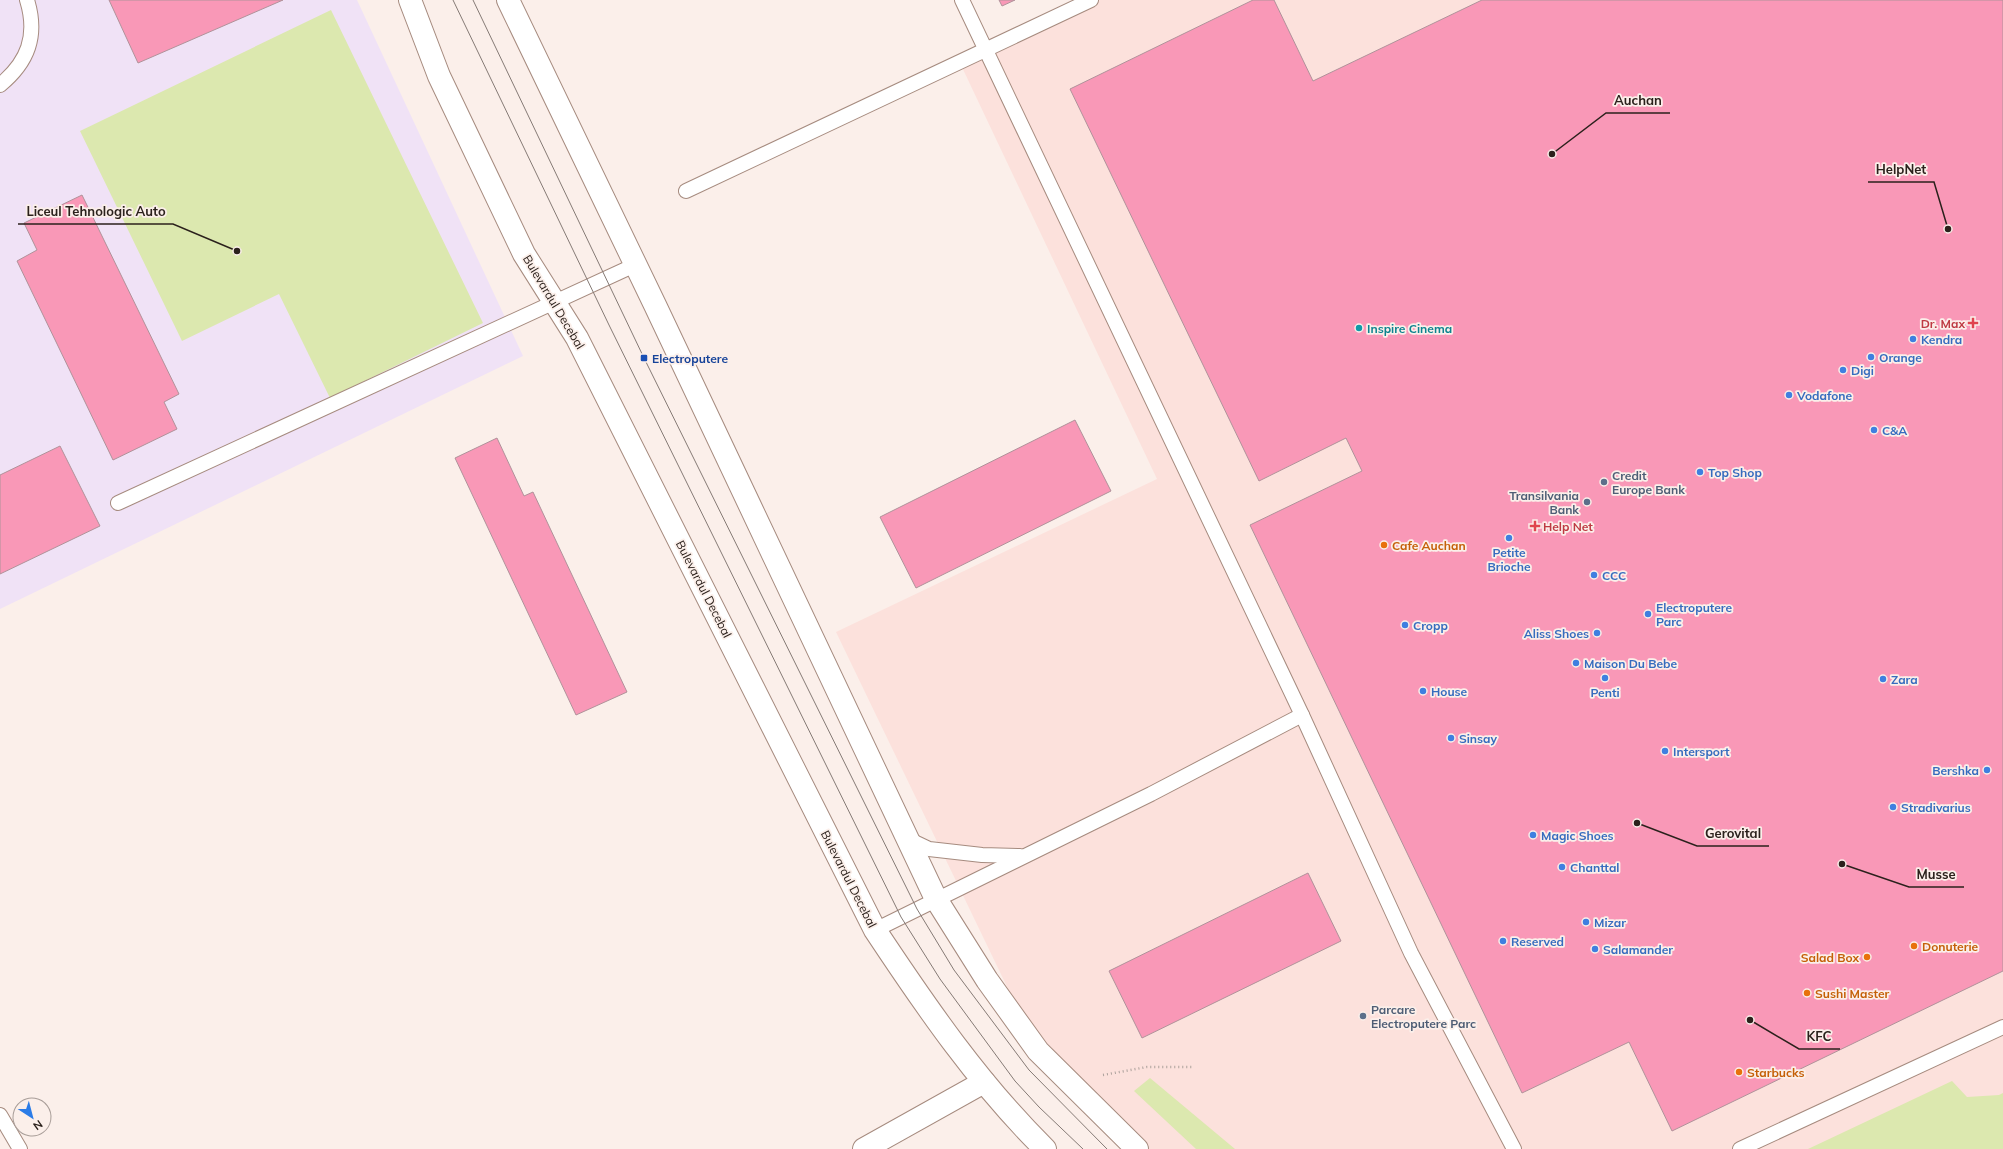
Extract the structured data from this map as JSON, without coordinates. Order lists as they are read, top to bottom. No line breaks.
{"streets":{"main road":["Bulevardul Decebal"]},"places":{"other":["Auchan","HelpNet","Liceul Tehnologic Auto","Inspire Cinema","Kendra","Orange","Digi","Vodafone","C&A","Top Shop","Credit Europe Bank","Transilvania Bank","Petite Brioche","Cafe Auchan","CCC","Electroputere Parc","Cropp","Aliss Shoes","Maison Du Bebe","Penti","Zara","House","Sinsay","Intersport","Bershka","Stradivarius","Gerovital","Magic Shoes","Musse","Chanttal","Mizar","Reserved","Donuterie","Salamander","Salad Box","Sushi Master","Parcare Electroputere Parc","KFC","Starbucks"],"health":["Dr. Max","Help Net"],"transit":["Electroputere"]},"north":"bottom right"}
